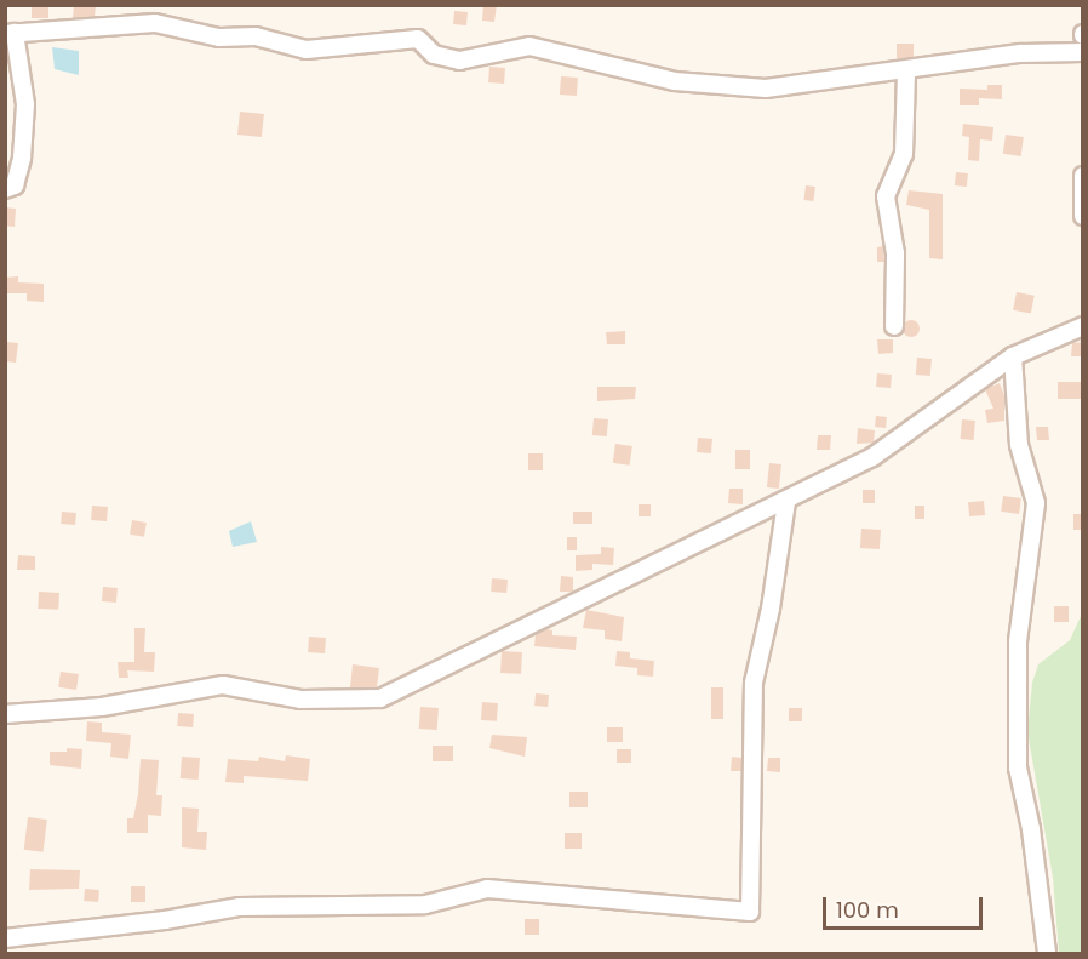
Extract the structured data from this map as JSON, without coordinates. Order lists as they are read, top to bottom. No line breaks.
{"scale_bar":"100 m"}
